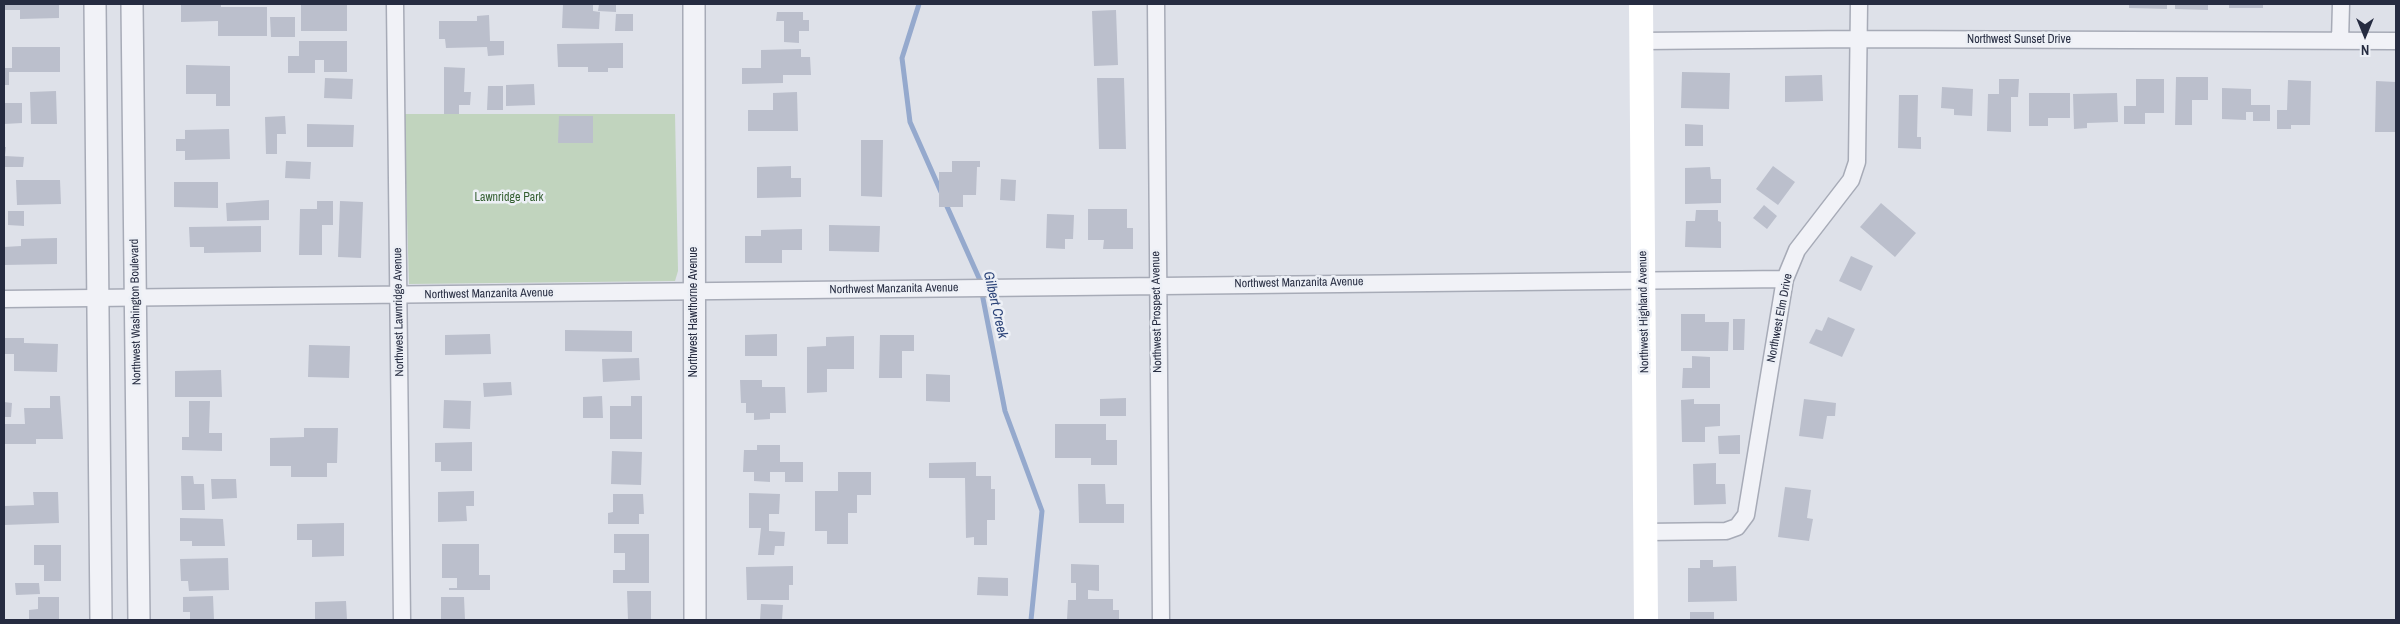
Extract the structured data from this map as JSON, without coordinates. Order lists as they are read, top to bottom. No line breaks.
{"streets":{"main road":["Northwest Highland Avenue"],"street":["Northwest Sunset Drive","Northwest Manzanita Avenue","Northwest Washington Boulevard","Northwest Lawnridge Avenue","Northwest Hawthorne Avenue","Northwest Prospect Avenue","Northwest Elm Drive"]},"crossings":[["Northwest Sunset Drive","Northwest Highland Avenue"],["Northwest Sunset Drive","Northwest Elm Drive"],["Northwest Manzanita Avenue","Northwest Washington Boulevard"],["Northwest Manzanita Avenue","Northwest Lawnridge Avenue"],["Northwest Manzanita Avenue","Northwest Hawthorne Avenue"],["Northwest Manzanita Avenue","Northwest Prospect Avenue"],["Northwest Manzanita Avenue","Northwest Highland Avenue"],["Northwest Manzanita Avenue","Northwest Elm Drive"],["Northwest Highland Avenue","Northwest Elm Drive"]],"water":["Gilbert Creek"],"parks":["Lawnridge Park"],"north":"bottom"}
